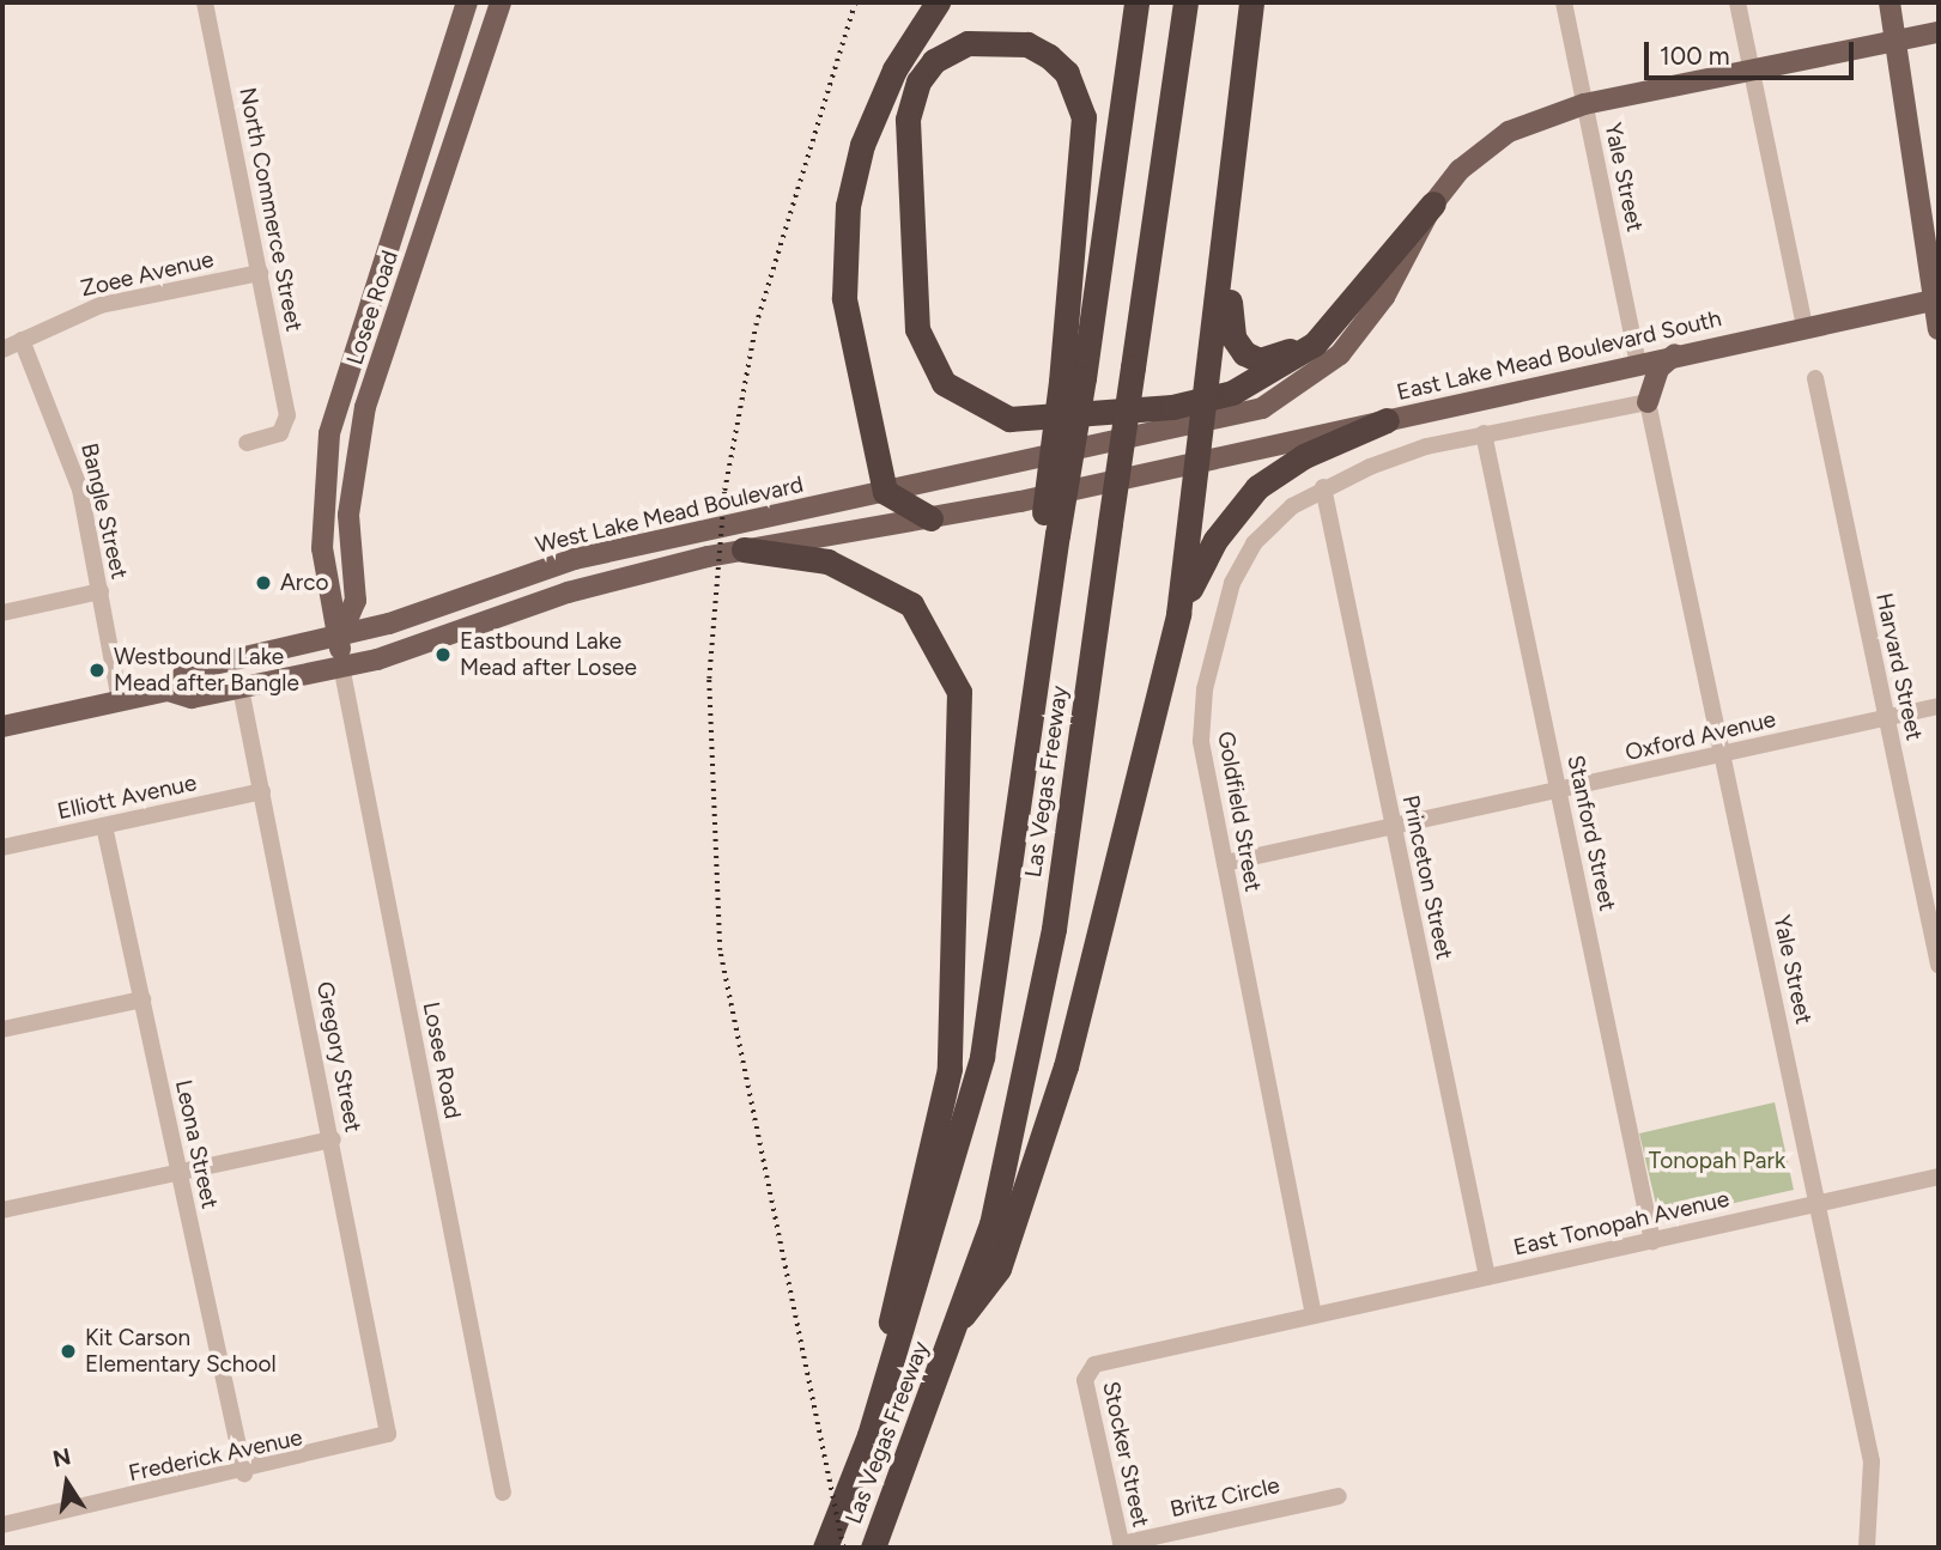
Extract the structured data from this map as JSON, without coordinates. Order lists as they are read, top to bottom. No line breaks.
{"streets":{"highway":["Las Vegas Freeway"],"main road":["Losee Road","East Lake Mead Boulevard South","West Lake Mead Boulevard"],"street":["Yale Street","North Commerce Street","Zoee Avenue","Bangle Street","Harvard Street","Oxford Avenue","Elliott Avenue","Goldfield Street","Stanford Street","Princeton Street","Gregory Street","Leona Street","East Tonopah Avenue","Stocker Street","Frederick Avenue","Britz Circle"]},"crossings":[["Yale Street","East Lake Mead Boulevard South"],["Yale Street","West Lake Mead Boulevard"],["Yale Street","Oxford Avenue"],["Yale Street","Goldfield Street"],["Yale Street","East Tonopah Avenue"],["North Commerce Street","Zoee Avenue"],["Zoee Avenue","Bangle Street"],["Losee Road","West Lake Mead Boulevard"],["East Lake Mead Boulevard South","West Lake Mead Boulevard"],["Bangle Street","West Lake Mead Boulevard"],["West Lake Mead Boulevard","Gregory Street"],["Harvard Street","Oxford Avenue"],["Oxford Avenue","Goldfield Street"],["Oxford Avenue","Stanford Street"],["Oxford Avenue","Princeton Street"],["Elliott Avenue","Gregory Street"],["Elliott Avenue","Leona Street"],["Goldfield Street","Stanford Street"],["Goldfield Street","Princeton Street"],["Goldfield Street","East Tonopah Avenue"],["Stanford Street","East Tonopah Avenue"],["Princeton Street","East Tonopah Avenue"],["Gregory Street","Frederick Avenue"],["Leona Street","Frederick Avenue"],["East Tonopah Avenue","Stocker Street"],["Stocker Street","Britz Circle"]],"parks":["Tonopah Park"],"places":["Arco","Eastbound Lake Mead after Losee","Westbound Lake Mead after Bangle","Kit Carson Elementary School"],"scale_bar":"100 m","north":"top"}
